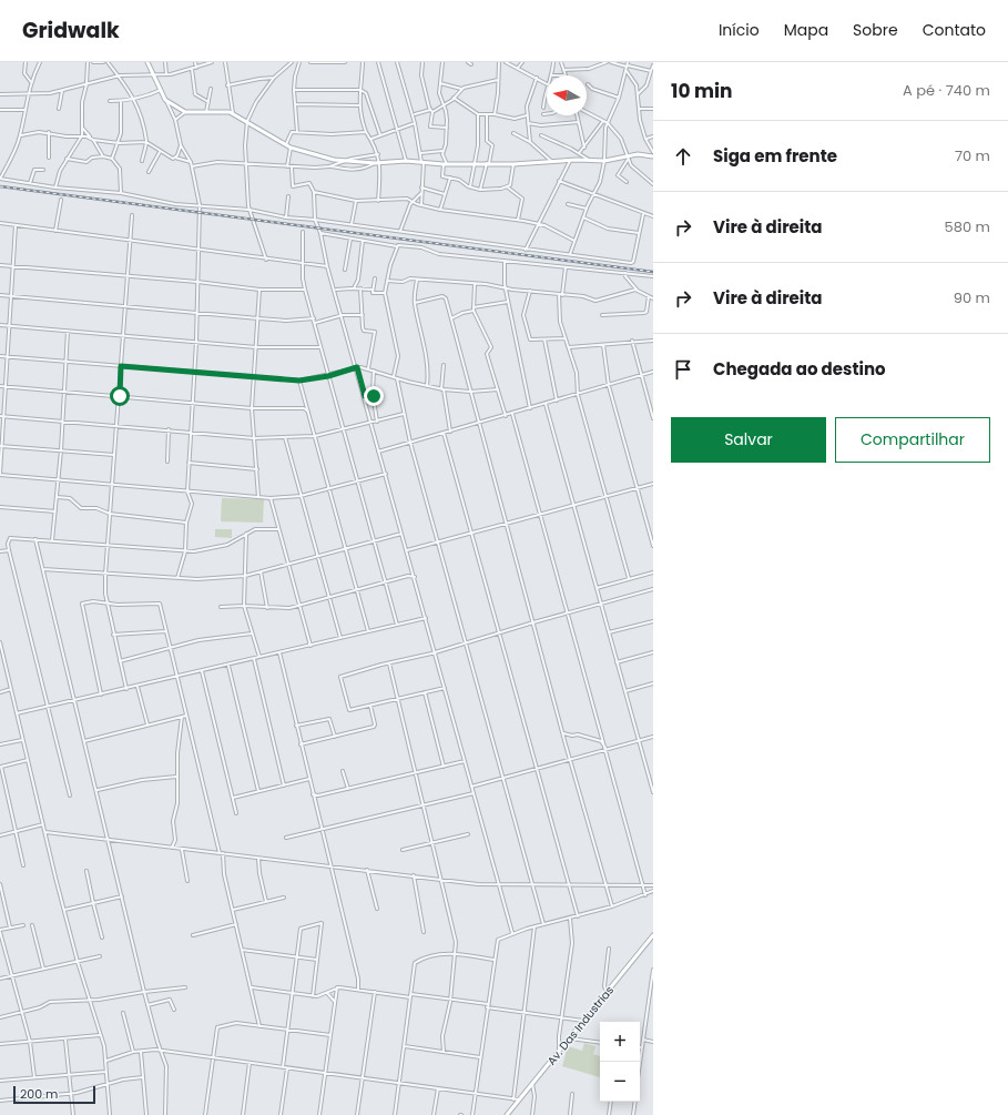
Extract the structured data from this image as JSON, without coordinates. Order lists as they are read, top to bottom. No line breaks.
{"streets":{"street":["Av. Das Industrias"]},"scale_bar":"200 m","north":"left","page":{"header":"Gridwalk","nav":["Início","Mapa","Sobre","Contato"],"heading":["10 min","A pé · 740 m"],"list":[["Siga em frente","70 m"],["Vire à direita","580 m"],["Vire à direita","90 m"],"Chegada ao destino"],"buttons":["Salvar","Compartilhar"],"map_buttons":["+","−"],"scale":"200 m"}}
